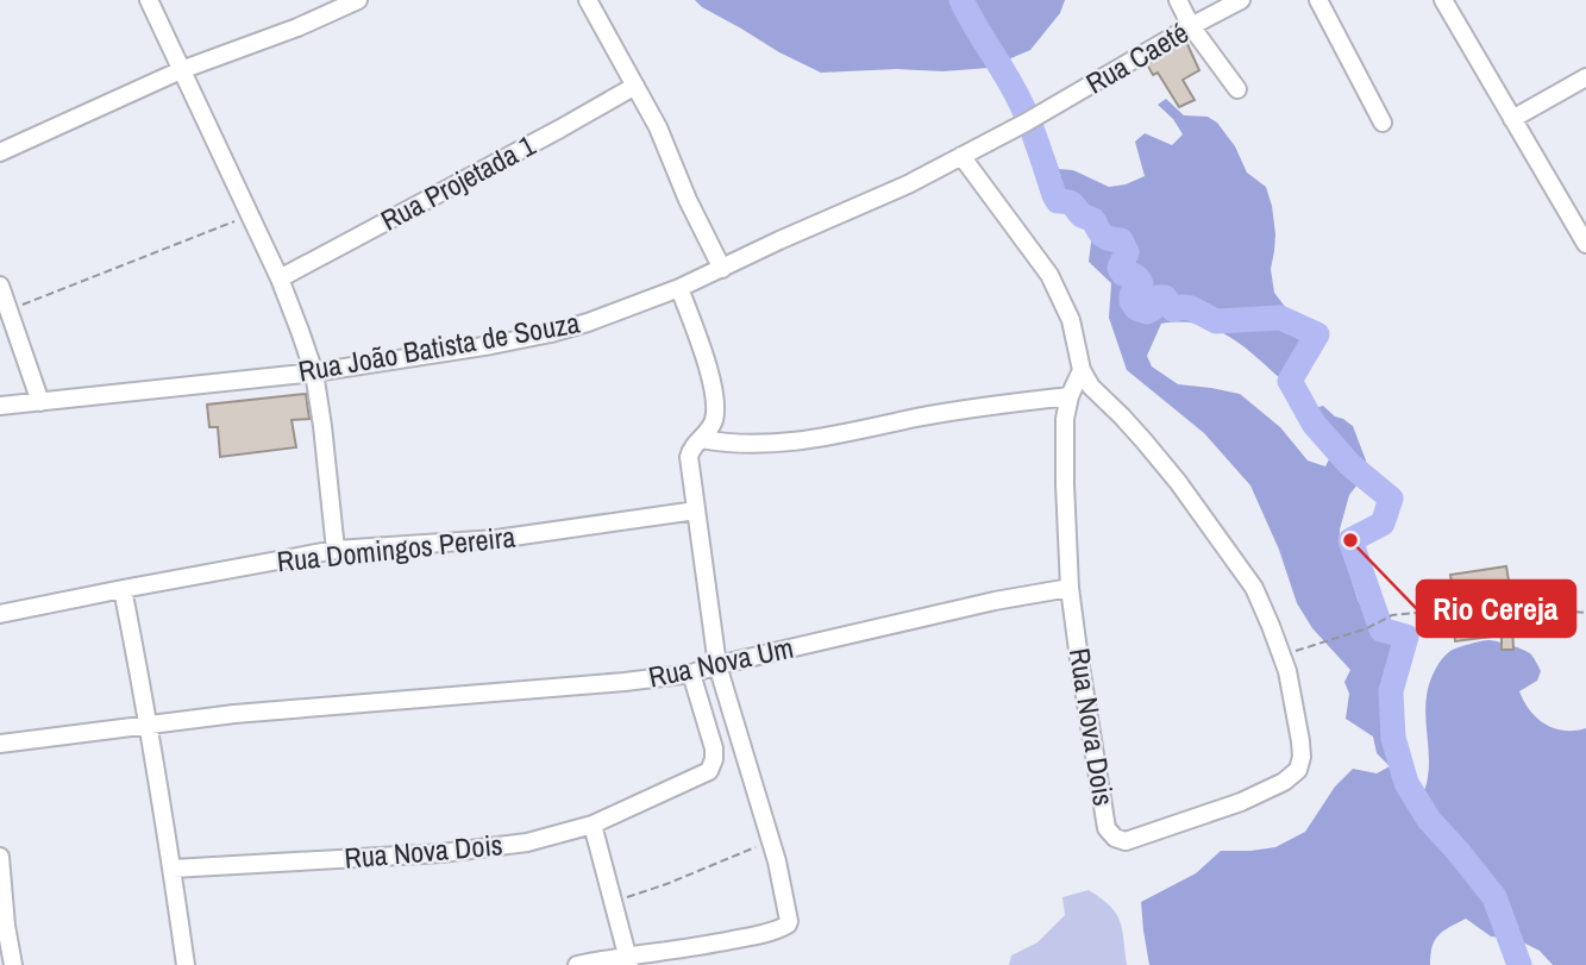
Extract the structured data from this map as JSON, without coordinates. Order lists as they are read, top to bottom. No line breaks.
{"streets":{"street":["Rua Caeté","Rua Projetada 1","Rua João Batista de Souza","Rua Domingos Pereira","Rua Nova Um","Rua Nova Dois"]},"crossings":[["Rua Caeté","Rua João Batista de Souza"],["Rua Nova Um","Rua Nova Dois"]],"places":["Rio Cereja"]}
